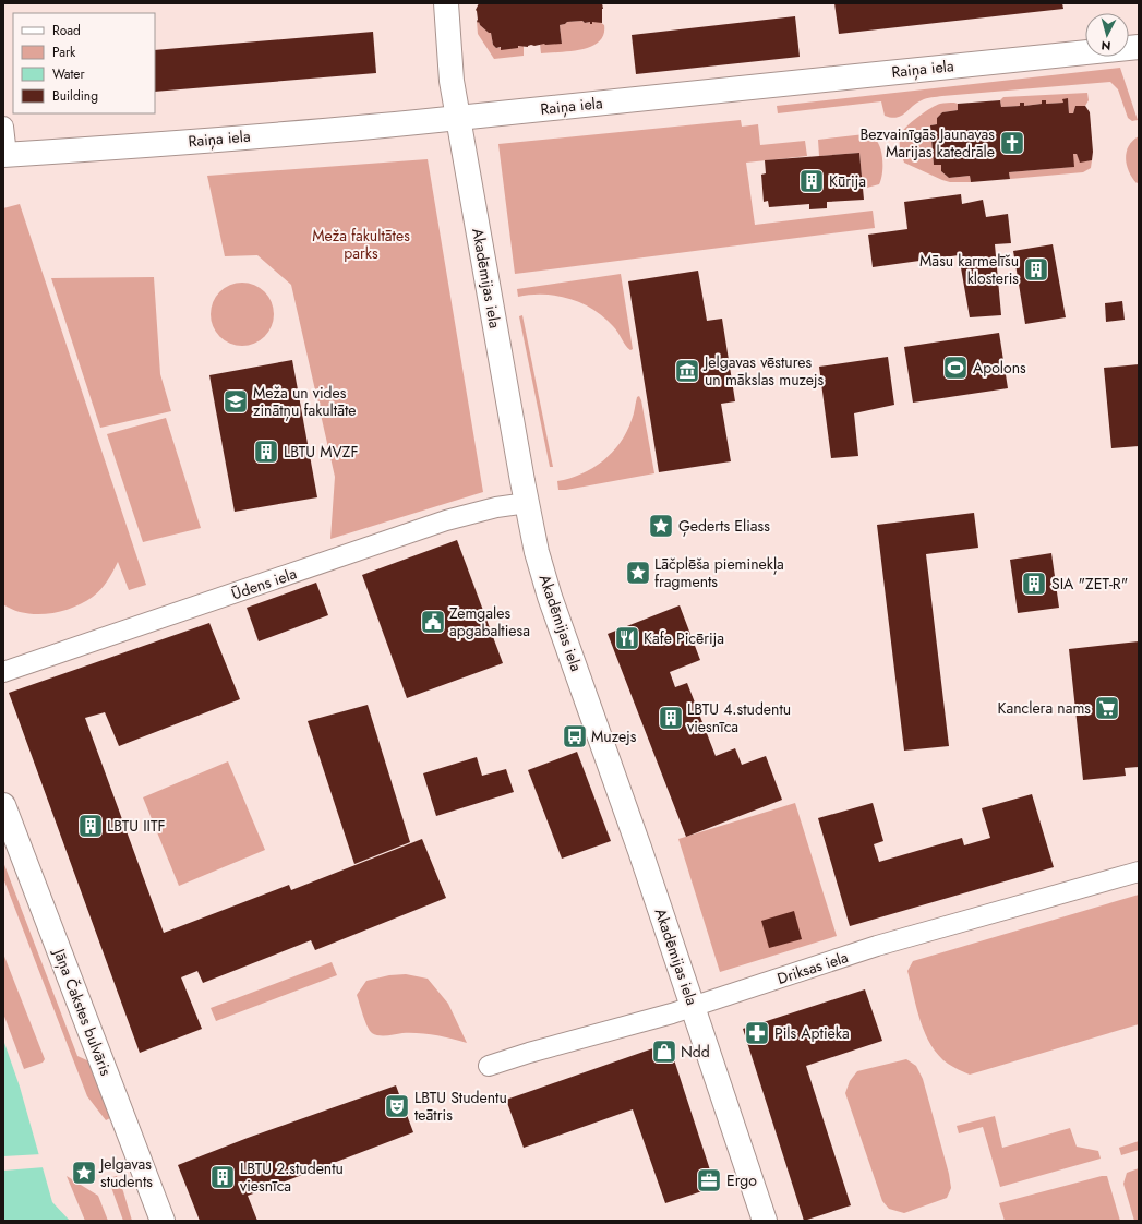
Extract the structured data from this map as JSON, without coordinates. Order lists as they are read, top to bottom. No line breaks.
{"streets":{"main road":["Raiņa iela","Akadēmijas iela","Jāņa Čakstes bulvāris"],"street":["Ūdens iela","Driksas iela"]},"crossings":[["Raiņa iela","Akadēmijas iela"],["Akadēmijas iela","Ūdens iela"],["Akadēmijas iela","Driksas iela"]],"parks":["Meža fakultātes parks"],"places":{"church":["Bezvainīgās Jaunavas Marijas katedrāle"],"building":["Kūrija","Māsu karmelīšu klosteris","LBTU MVZF","SIA \"ZET-R\"","LBTU 4.studentu viesnīca","LBTU IITF","LBTU 2.studentu viesnīca"],"sports":["Apolons"],"museum":["Jelgavas vēstures un mākslas muzejs"],"school or university":["Meža un vides zinātņu fakultāte"],"place":["Ģederts Eliass","Lāčplēša pieminekļa fragments","Jelgavas students"],"public building":["Zemgales apgabaltiesa"],"restaurant":["Kafe Picērija"],"supermarket":["Kanclera nams"],"bus stop":["Muzejs"],"pharmacy":["Pils Aptieka"],"shop":["Ndd"],"theatre":["LBTU Studentu teātris"],"office":["Ergo"]},"legend":["Road","Park","Water","Building"],"north":"bottom"}
